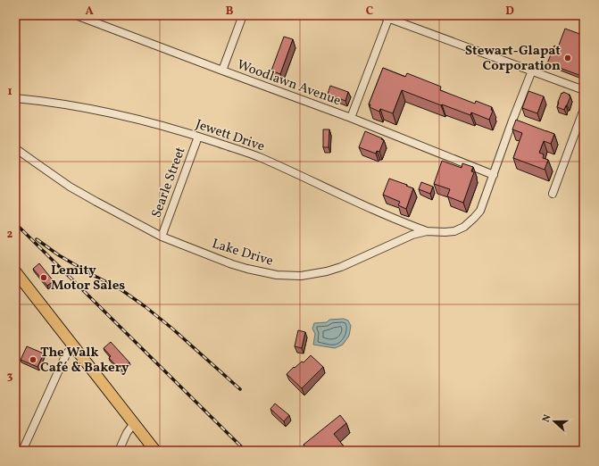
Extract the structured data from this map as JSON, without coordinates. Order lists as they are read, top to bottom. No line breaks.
{"streets":{"street":["Woodlawn Avenue","Jewett Drive","Searle Street","Lake Drive"]},"crossings":[["Woodlawn Avenue","Lake Drive"],["Jewett Drive","Searle Street"],["Jewett Drive","Lake Drive"],["Searle Street","Lake Drive"]],"places":["Stewart-Glapat Corporation","Lemity Motor Sales","The Walk Café & Bakery"],"north":"left","grid":{"columns":["A","B","C","D"],"rows":["1","2","3"]}}
